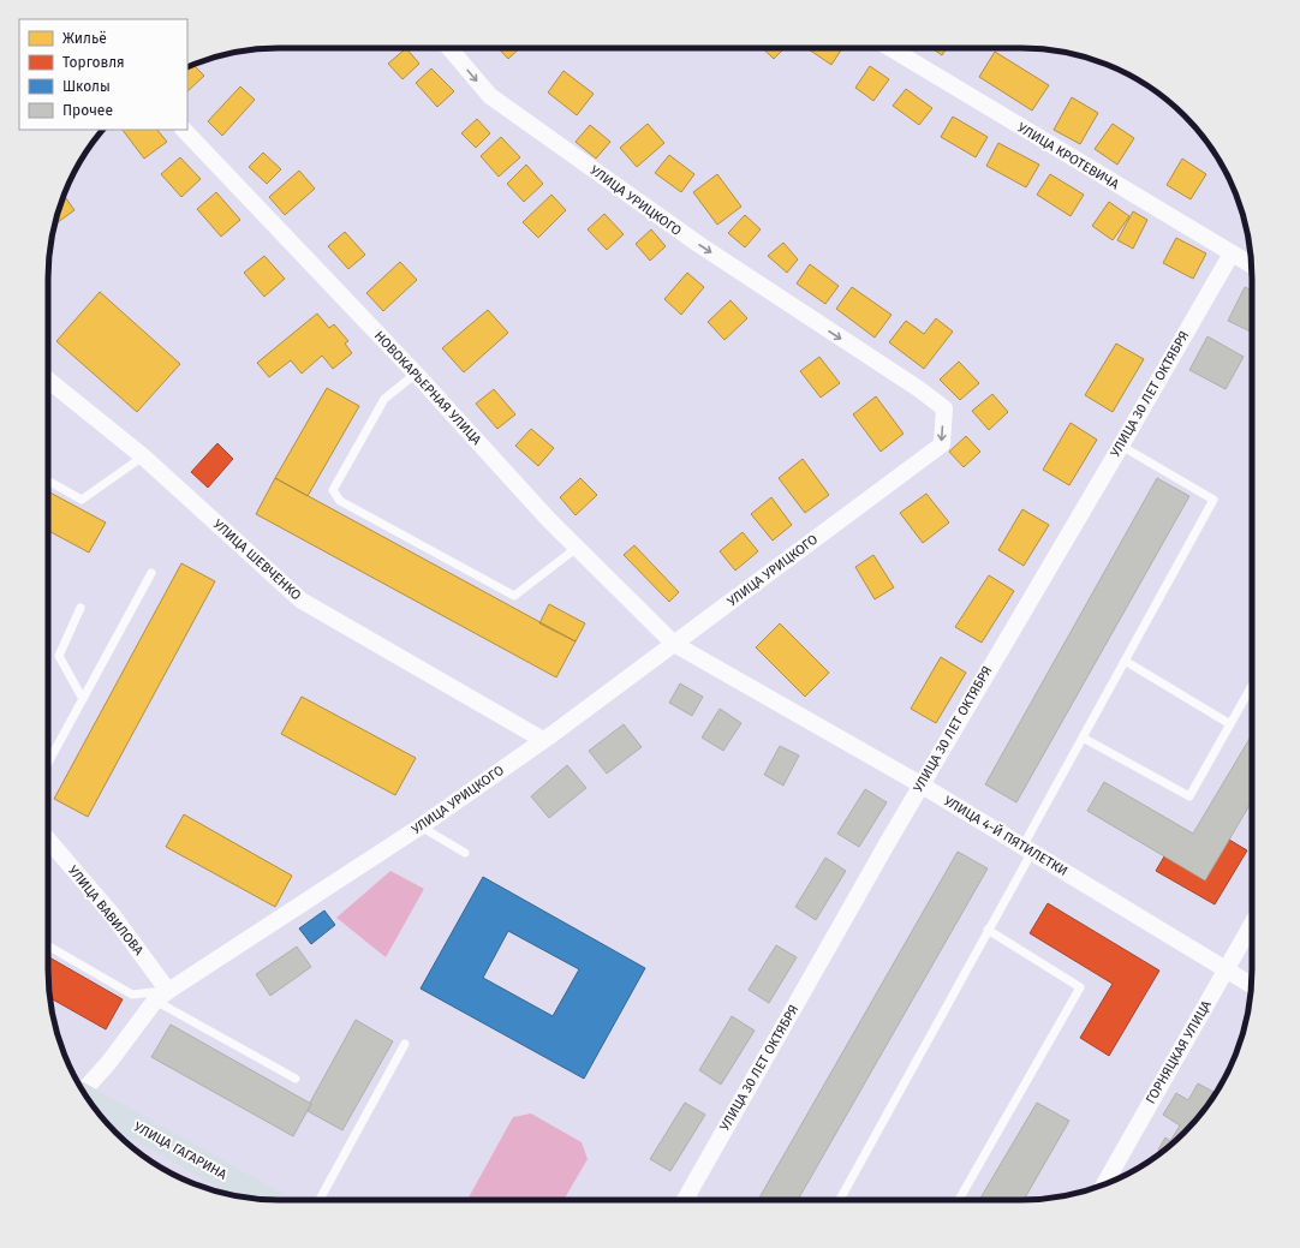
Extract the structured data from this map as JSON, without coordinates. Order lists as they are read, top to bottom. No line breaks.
{"streets":{"main road":["УЛИЦА ГАГАРИНА"],"street":["УЛИЦА КРОТЕВИЧА","УЛИЦА УРИЦКОГО","НОВОКАРЬЕРНАЯ УЛИЦА","УЛИЦА 30 ЛЕТ ОКТЯБРЯ","УЛИЦА ШЕВЧЕНКО","УЛИЦА 4-Й ПЯТИЛЕТКИ","УЛИЦА ВАВИЛОВА","ГОРНЯЦКАЯ УЛИЦА"]},"crossings":[["УЛИЦА КРОТЕВИЧА","УЛИЦА 30 ЛЕТ ОКТЯБРЯ"],["УЛИЦА УРИЦКОГО","НОВОКАРЬЕРНАЯ УЛИЦА"],["УЛИЦА УРИЦКОГО","УЛИЦА ШЕВЧЕНКО"],["УЛИЦА УРИЦКОГО","УЛИЦА 4-Й ПЯТИЛЕТКИ"],["УЛИЦА УРИЦКОГО","УЛИЦА ВАВИЛОВА"],["НОВОКАРЬЕРНАЯ УЛИЦА","УЛИЦА 4-Й ПЯТИЛЕТКИ"],["УЛИЦА 30 ЛЕТ ОКТЯБРЯ","УЛИЦА 4-Й ПЯТИЛЕТКИ"],["УЛИЦА 4-Й ПЯТИЛЕТКИ","ГОРНЯЦКАЯ УЛИЦА"]],"legend":["Жильё","Торговля","Школы","Прочее"]}
